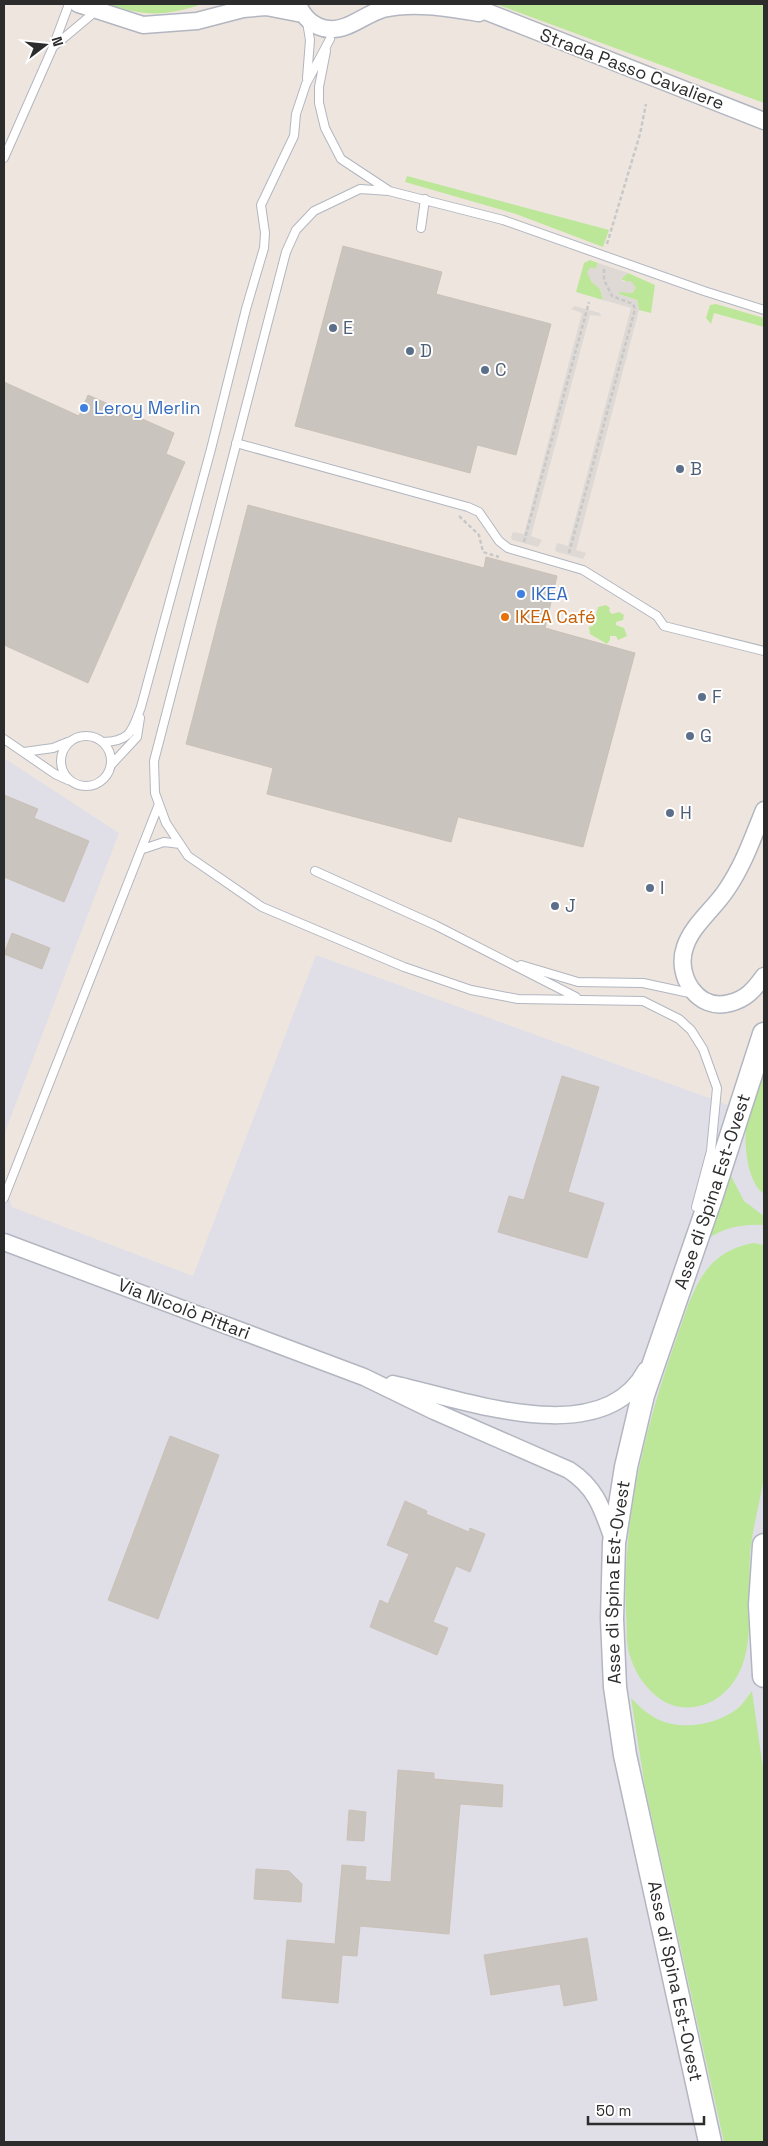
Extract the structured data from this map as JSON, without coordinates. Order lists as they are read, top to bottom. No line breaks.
{"streets":{"main road":["Asse di Spina Est-Ovest"],"street":["Strada Passo Cavaliere","Via Nicolò Pittari"]},"places":["E","D","C","Leroy Merlin","B","IKEA","IKEA Café","F","G","H","I","J"],"scale_bar":"50 m","north":"right"}
